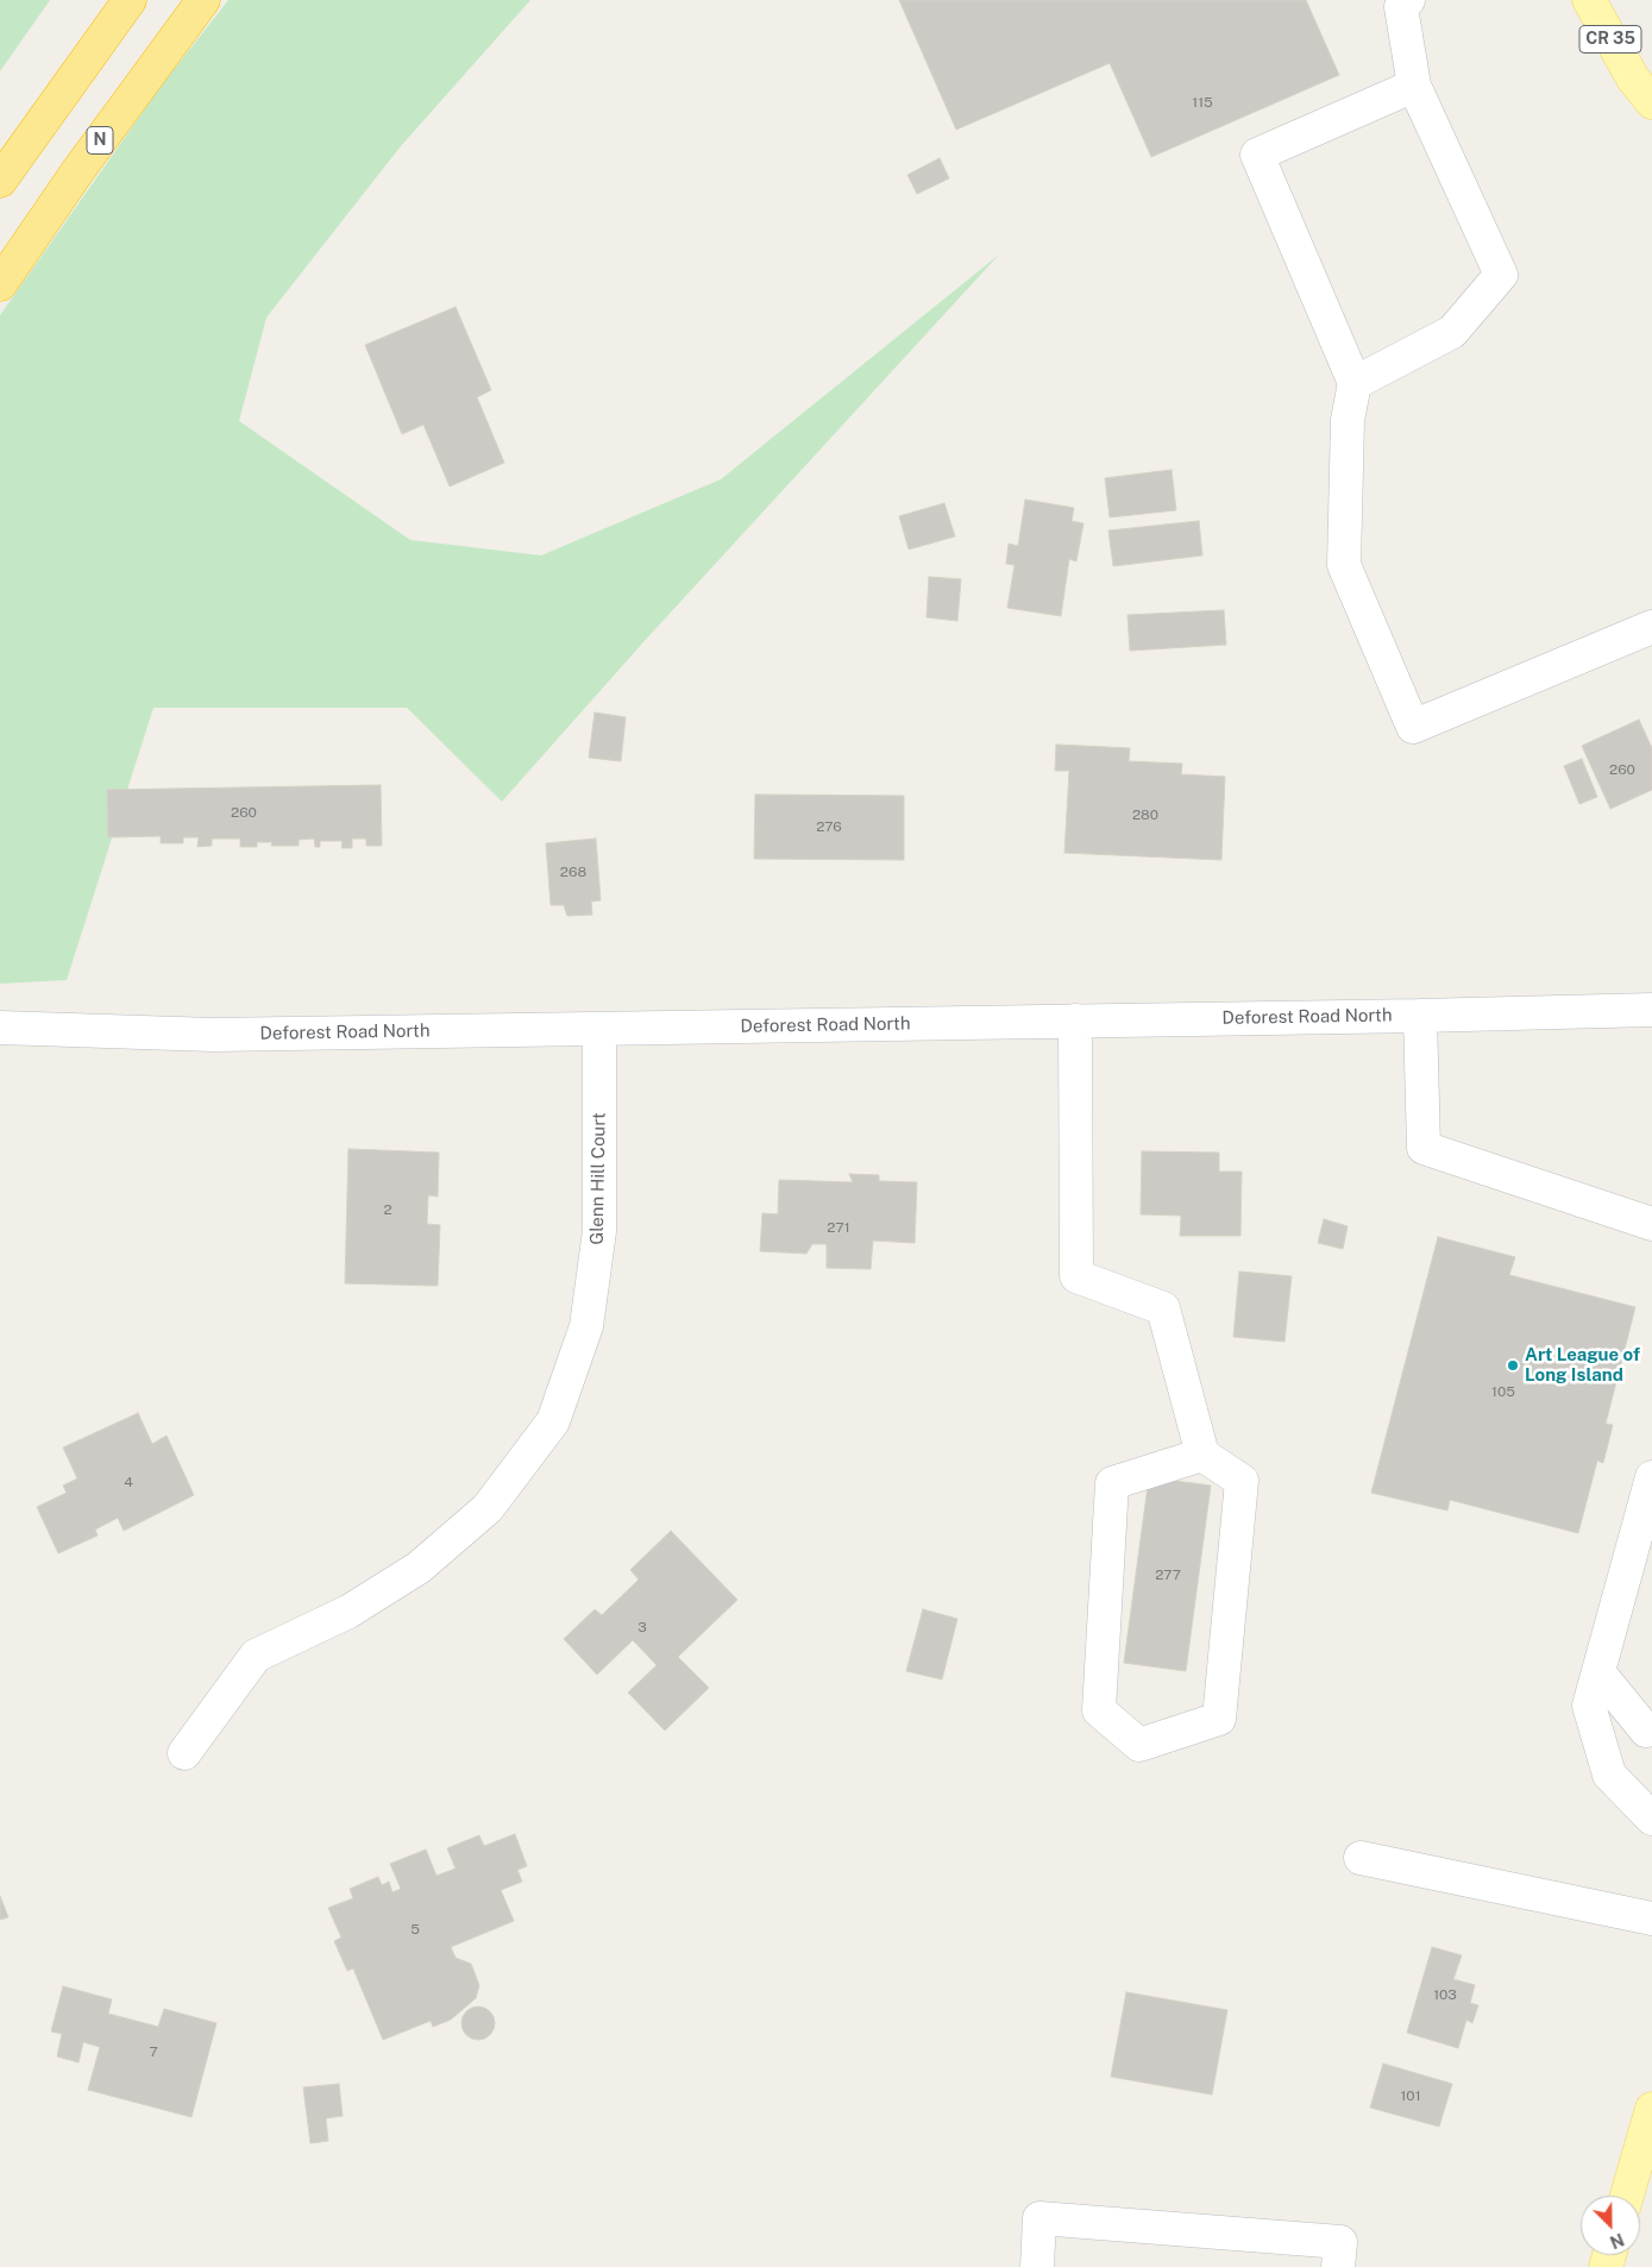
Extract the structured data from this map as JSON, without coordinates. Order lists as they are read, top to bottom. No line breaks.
{"streets":{"highway":["N"],"main road":["CR 35"],"street":["Deforest Road North","Glenn Hill Court"]},"crossings":[["Deforest Road North","Glenn Hill Court"]],"places":["Art League of Long Island"],"house_numbers":["115","260","260","280","276","268","2","271","105","4","277","3","5","103","7","101"],"north":"bottom right"}
